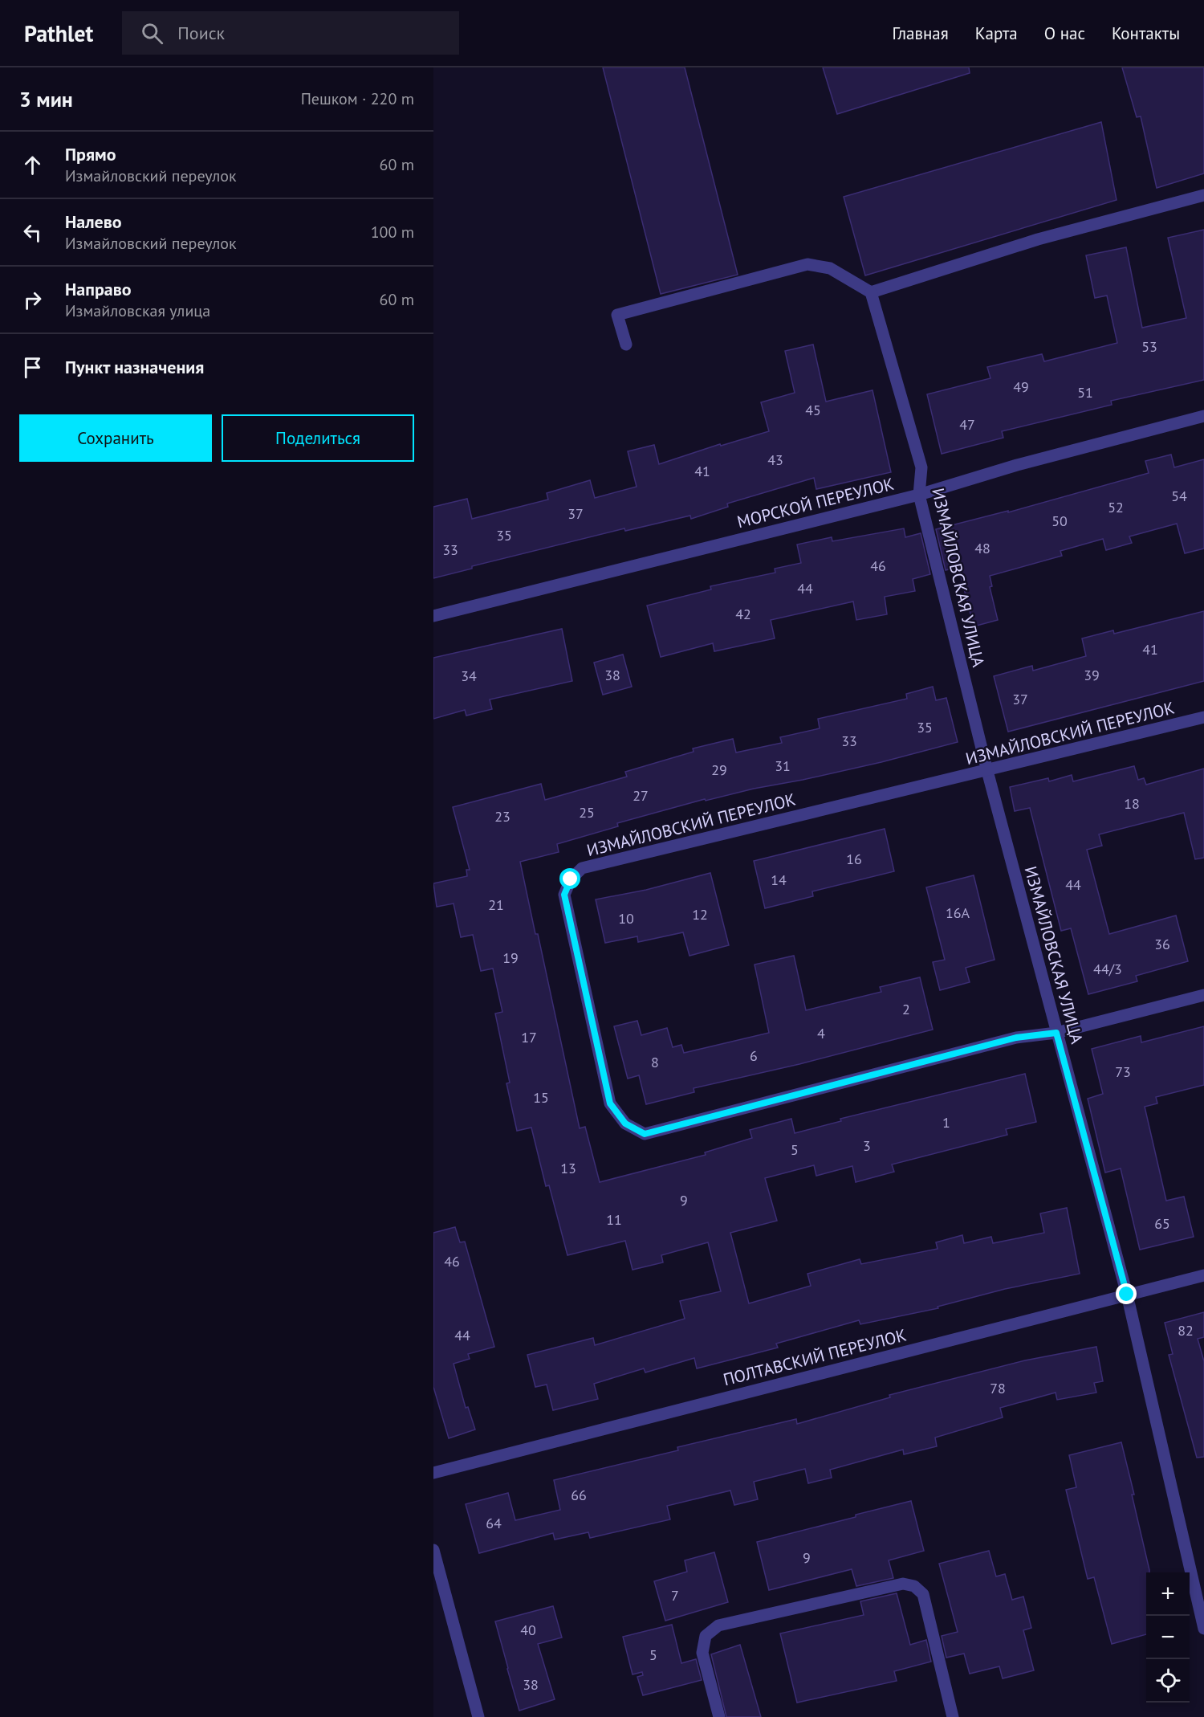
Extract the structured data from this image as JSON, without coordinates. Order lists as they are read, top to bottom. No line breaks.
{"streets":{"street":["МОРСКОЙ ПЕРЕУЛОК","ИЗМАЙЛОВСКАЯ УЛИЦА","ИЗМАЙЛОВСКИЙ ПЕРЕУЛОК","ПОЛТАВСКИЙ ПЕРЕУЛОК"]},"crossings":[["МОРСКОЙ ПЕРЕУЛОК","ИЗМАЙЛОВСКАЯ УЛИЦА"],["ИЗМАЙЛОВСКАЯ УЛИЦА","ИЗМАЙЛОВСКИЙ ПЕРЕУЛОК"],["ИЗМАЙЛОВСКАЯ УЛИЦА","ПОЛТАВСКИЙ ПЕРЕУЛОК"]],"house_numbers":["53","49","51","45","47","43","41","54","52","37","50","35","48","33","46","44","42","41","38","39","34","37","35","33","31","29","27","18","25","23","16","14","44","21","16А","12","10","36","19","44/3","2","4","17","6","8","73","15","1","3","5","13","9","11","65","46","82","44","78","66","64","9","7","40","5","38"],"page":{"header":"Pathlet","search":"Поиск","nav":["Главная","Карта","О нас","Контакты"],"heading":["3 мин","Пешком · 220 m"],"list":[["Прямо","Измайловский переулок","60 m"],["Налево","Измайловский переулок","100 m"],["Направо","Измайловская улица","60 m"],"Пункт назначения"],"buttons":["Сохранить","Поделиться"],"map_buttons":["+","−"]}}
